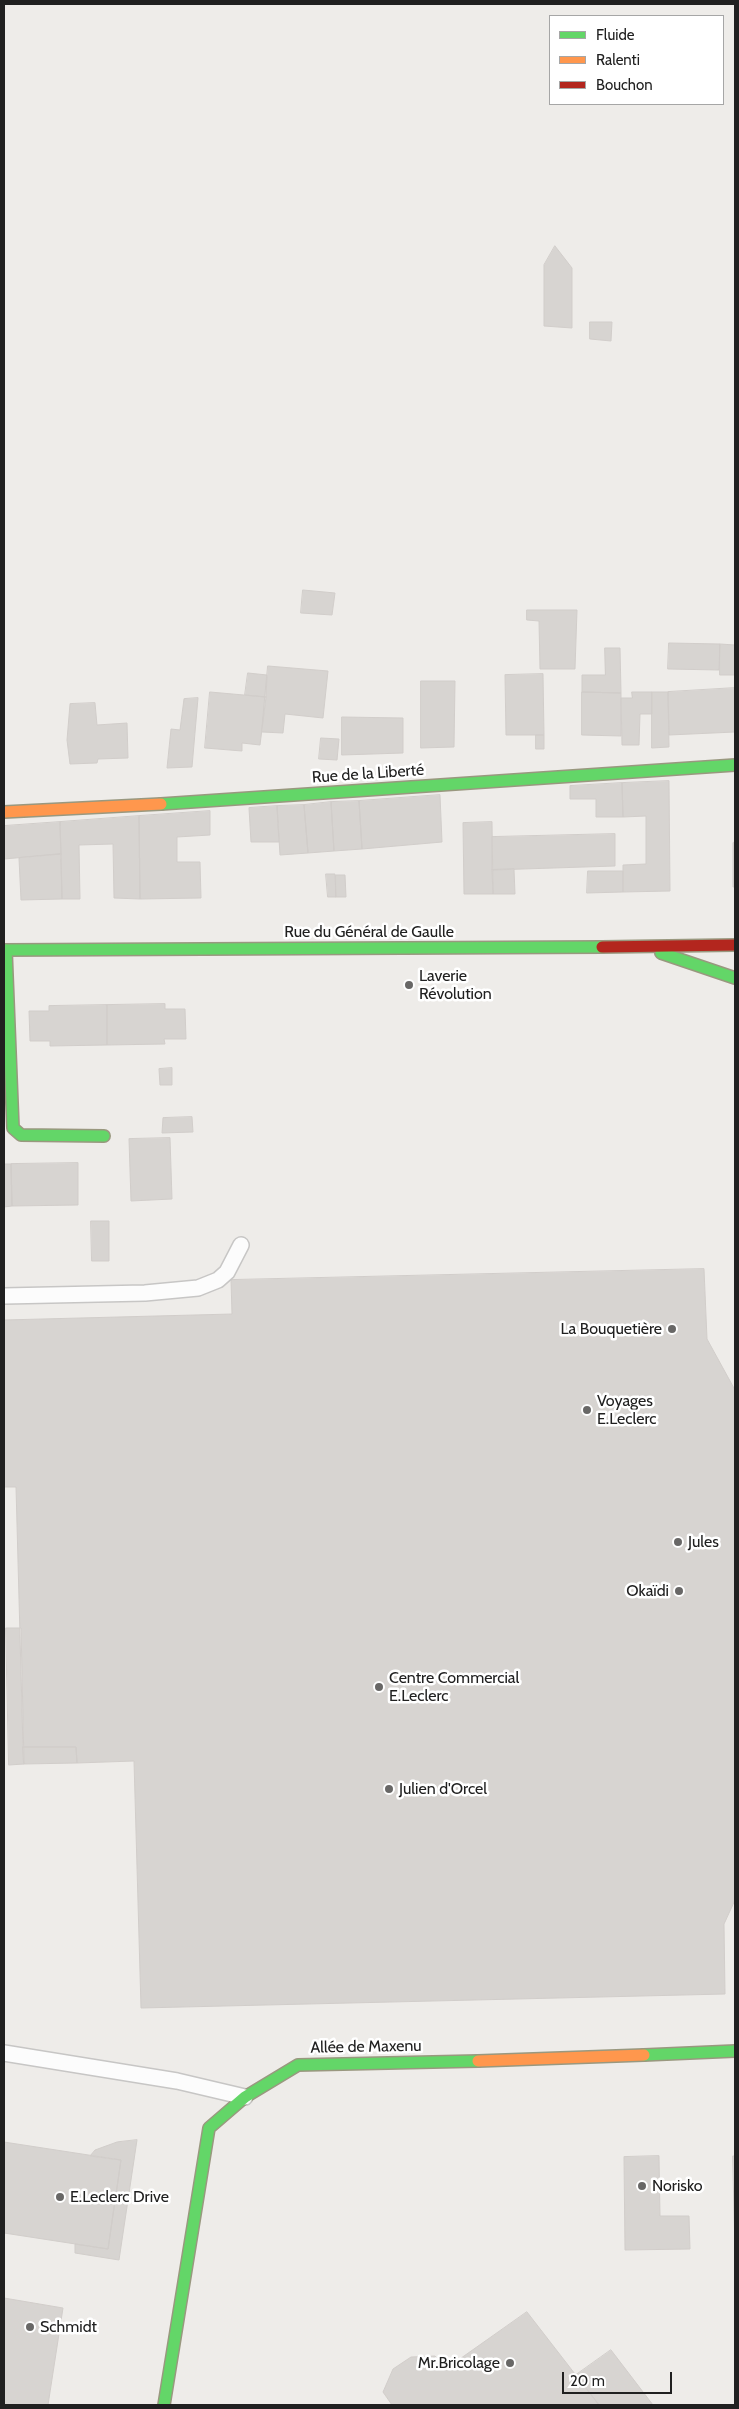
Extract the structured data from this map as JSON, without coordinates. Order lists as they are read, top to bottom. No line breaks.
{"streets":{"street":["Rue de la Liberté","Rue du Général de Gaulle","Allée de Maxenu"]},"places":["Laverie Révolution","La Bouquetière","Voyages E.Leclerc","Jules","Okaïdi","Centre Commercial E.Leclerc","Julien d'Orcel","Norisko","E.Leclerc Drive","Schmidt","Mr.Bricolage"],"legend":["Fluide","Ralenti","Bouchon"],"scale_bar":"20 m"}
